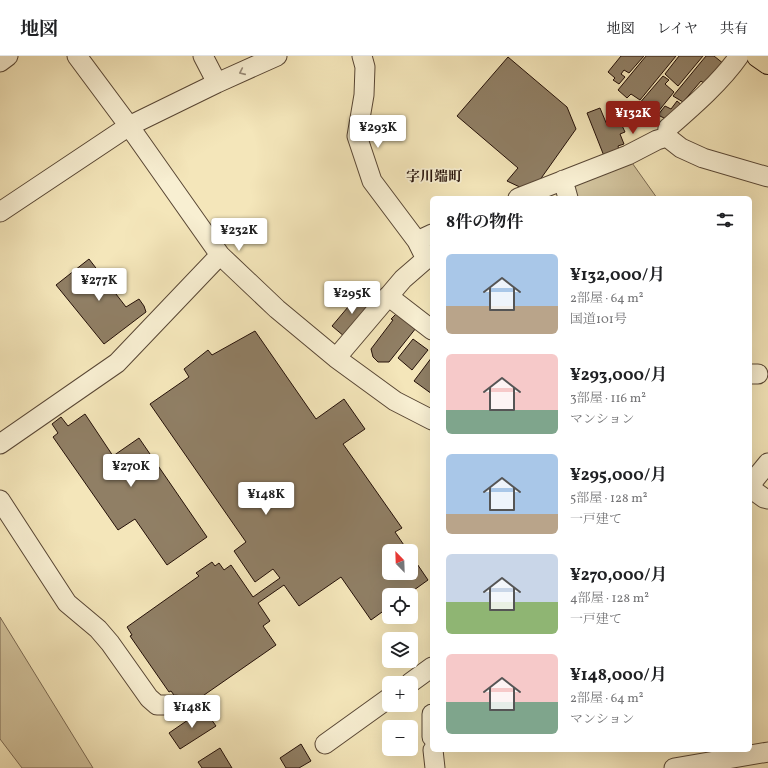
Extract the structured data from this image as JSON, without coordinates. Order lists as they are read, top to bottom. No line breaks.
{"districts":["字川端町"],"north":"top left","page":{"header":"地図","nav":["地図","レイヤ","共有"],"price":["¥132K","¥293K","¥232K","¥277K","¥295K","¥270K","¥148K","¥148K"],"heading":"8件の物件","list":[{"name":"¥132,000/月","note":"2部屋 · 64 m² · 国道101号"},{"name":"¥293,000/月","note":"3部屋 · 116 m² · マンション"},{"name":"¥295,000/月","note":"5部屋 · 128 m² · 一戸建て"},{"name":"¥270,000/月","note":"4部屋 · 128 m² · 一戸建て"},{"name":"¥148,000/月","note":"2部屋 · 64 m² · マンション"}],"map_buttons":["+","−"]}}
